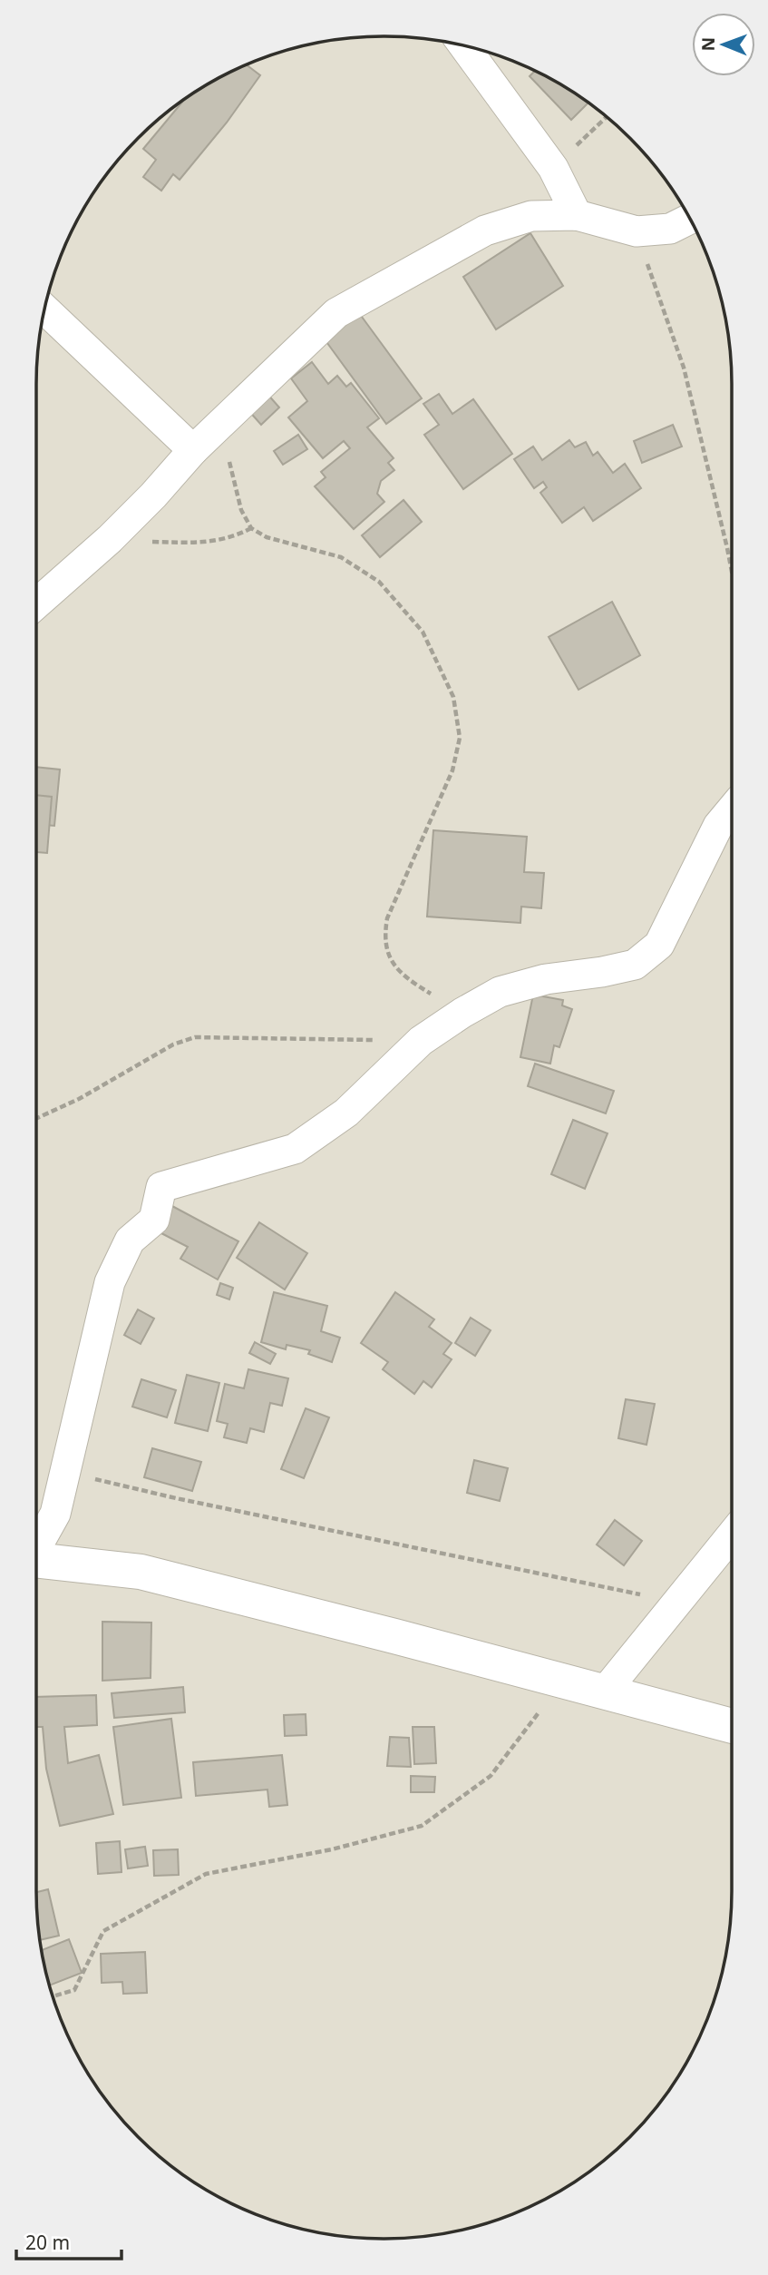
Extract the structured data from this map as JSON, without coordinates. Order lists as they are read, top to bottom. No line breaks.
{"scale_bar":"20 m","north":"left"}
